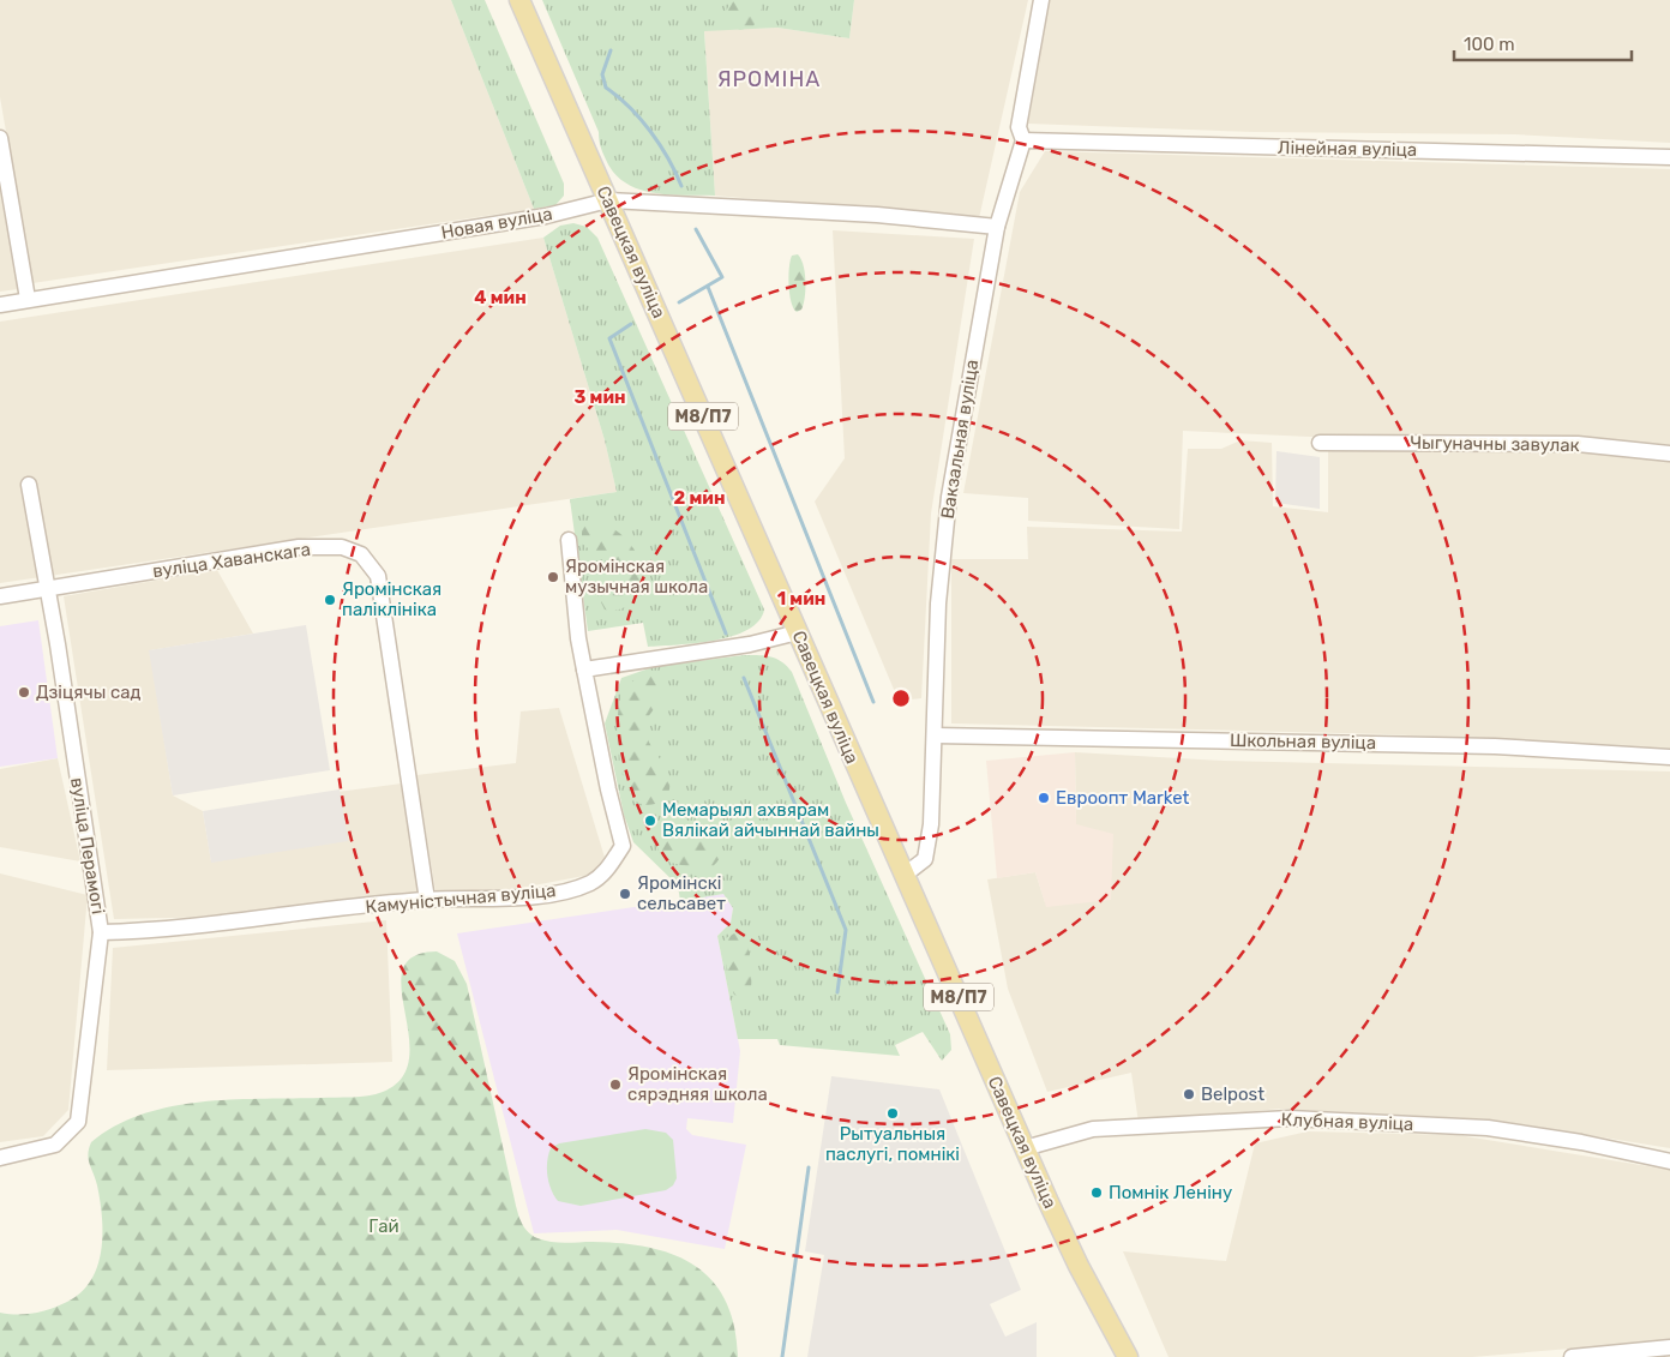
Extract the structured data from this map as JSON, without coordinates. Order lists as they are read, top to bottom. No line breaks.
{"streets":{"main road":["Савецкая вуліца","М8/П7"],"street":["Лінейная вуліца","Новая вуліца","Вакзальная вуліца","Чыгуначны завулак","вуліца Хаванскага","Школьная вуліца","вуліца Перамогі","Камуністычная вуліца","Клубная вуліца"]},"crossings":[["Лінейная вуліца","Вакзальная вуліца"],["Новая вуліца","Савецкая вуліца"],["Новая вуліца","Вакзальная вуліца"],["Савецкая вуліца","Вакзальная вуліца"],["Савецкая вуліца","Клубная вуліца"],["Вакзальная вуліца","Школьная вуліца"],["вуліца Хаванскага","вуліца Перамогі"],["вуліца Хаванскага","Камуністычная вуліца"],["вуліца Перамогі","Камуністычная вуліца"]],"districts":["ЯРОМІНА"],"parks":["Гай"],"places":["Яромінская музычная школа","Яромінская паліклініка","Дзіцячы сад","Евроопт Market","Мемарыял ахвярам Вялікай айчыннай вайны","Яромінскі сельсавет","Яромінская сярэдняя школа","Belpost","Рытуальныя паслугі, помнікі","Помнік Леніну"],"scale_bar":"100 m","rings":["4 мин","3 мин","2 мин","1 мин"]}
